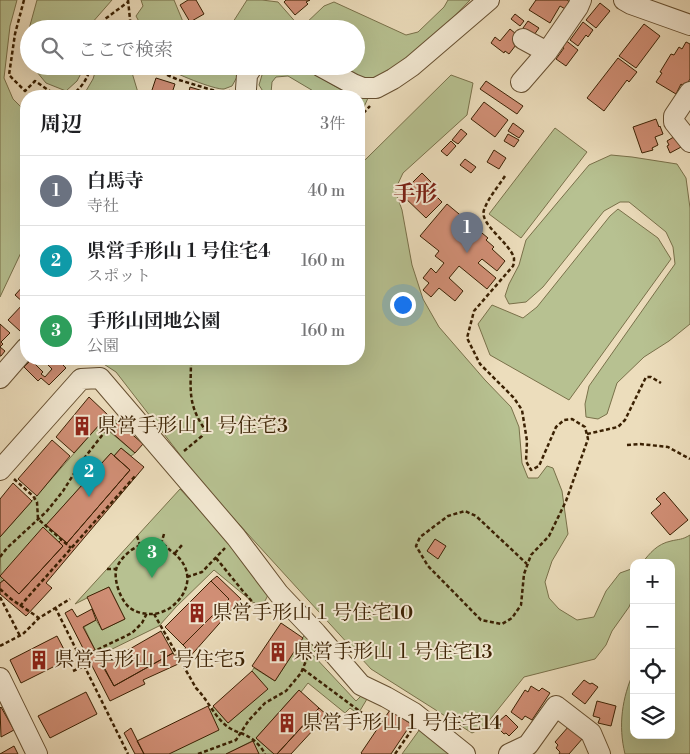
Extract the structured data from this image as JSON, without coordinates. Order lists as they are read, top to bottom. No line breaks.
{"districts":["手形"],"places":{"building":["県営手形山１号住宅3","県営手形山１号住宅10","県営手形山１号住宅13","県営手形山１号住宅5","県営手形山１号住宅14"]},"page":{"search":"ここで検索","heading":["周辺","3件"],"list":[{"mark":"1","name":"白馬寺","note":"寺社","value":"40 m"},{"mark":"2","name":"県営手形山１号住宅4","note":"スポット","value":"160 m"},{"mark":"3","name":"手形山団地公園","note":"公園","value":"160 m"}],"pins":["1","2","3"],"map_buttons":["+","−"]}}
